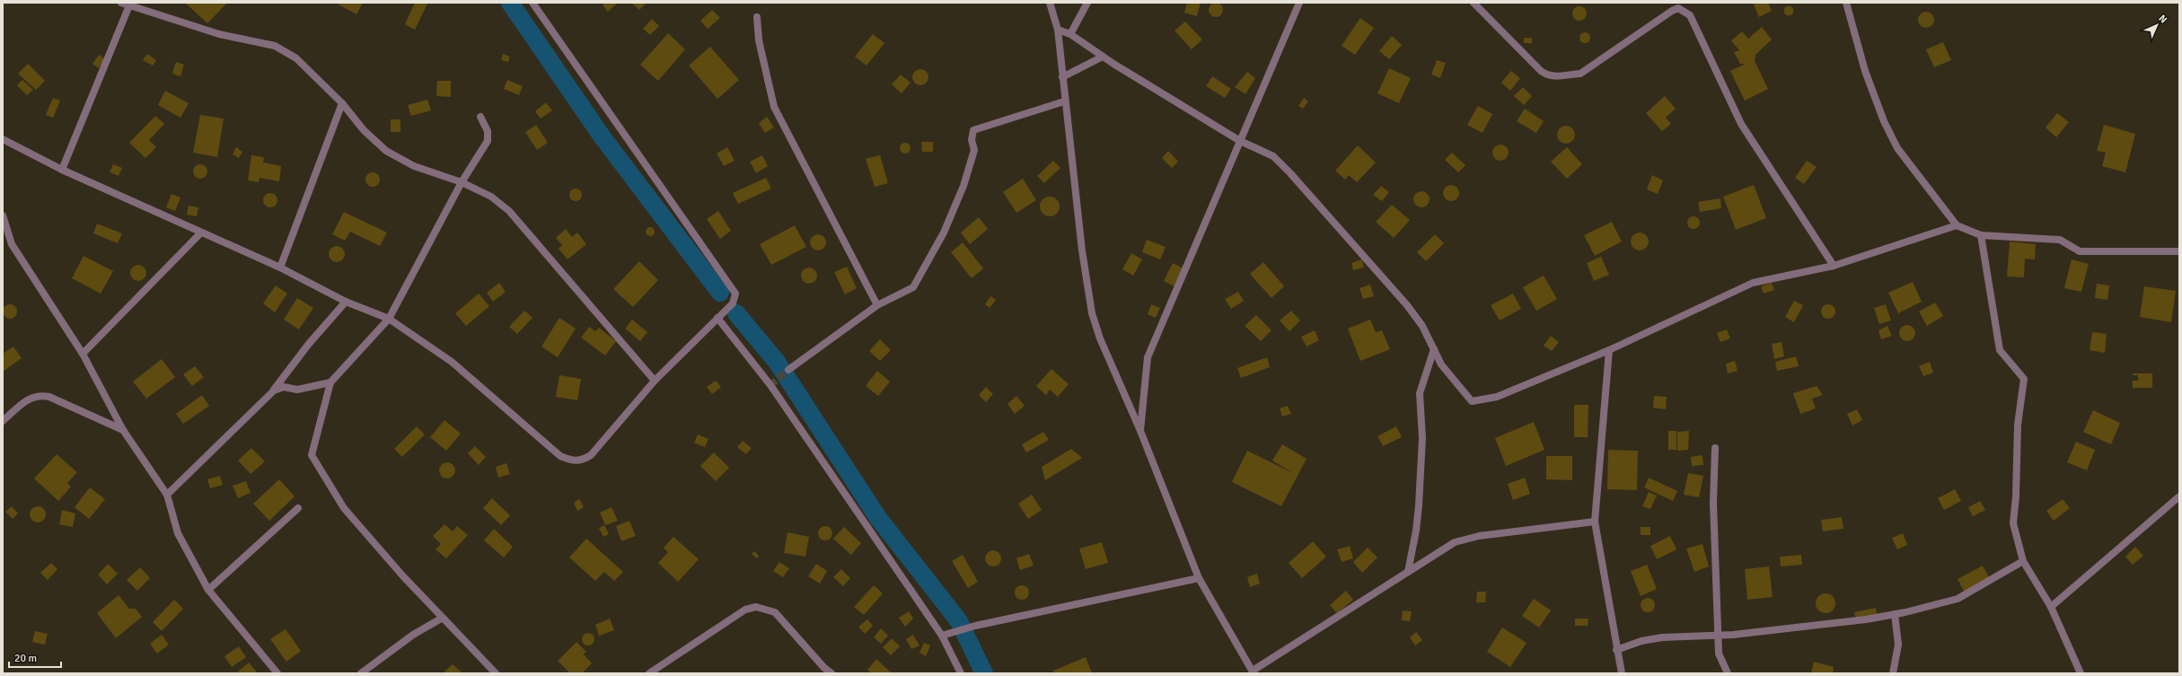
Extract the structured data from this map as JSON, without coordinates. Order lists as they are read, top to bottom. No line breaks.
{"scale_bar":"20 m","north":"top right"}
